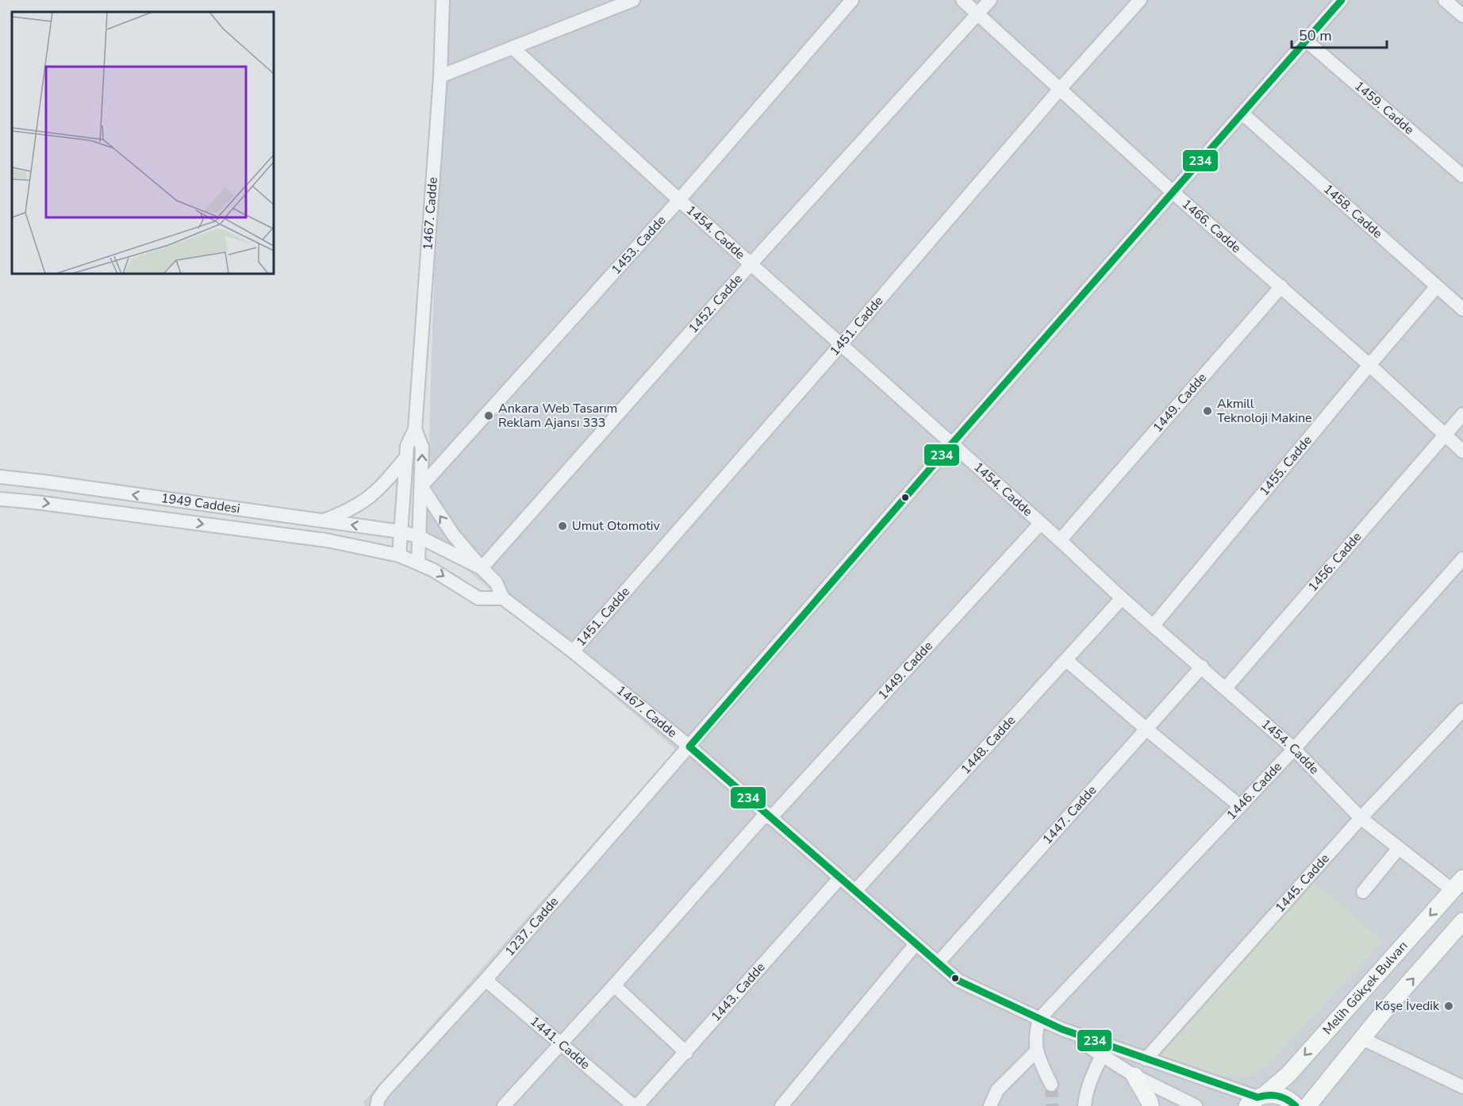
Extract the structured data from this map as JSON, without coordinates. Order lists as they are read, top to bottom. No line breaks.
{"streets":{"main road":["1467. Cadde","Melih Gökçek Bulvarı"],"street":["1459. Cadde","1458. Cadde","1466. Cadde","1454. Cadde","1453. Cadde","1452. Cadde","1451. Cadde","1449. Cadde","1455. Cadde","1949 Caddesi","1456. Cadde","1448. Cadde","1446. Cadde","1447. Cadde","1445. Cadde","1237. Cadde","1443. Cadde","1441. Cadde"]},"crossings":[["1459. Cadde","1237. Cadde"],["1458. Cadde","1455. Cadde"],["1458. Cadde","1237. Cadde"],["1467. Cadde","1453. Cadde"],["1467. Cadde","1452. Cadde"],["1467. Cadde","1451. Cadde"],["1467. Cadde","1449. Cadde"],["1467. Cadde","1949 Caddesi"],["1467. Cadde","1448. Cadde"],["1467. Cadde","1446. Cadde"],["1467. Cadde","1447. Cadde"],["1467. Cadde","1445. Cadde"],["1467. Cadde","1237. Cadde"],["1467. Cadde","Melih Gökçek Bulvarı"],["1467. Cadde","1443. Cadde"],["1466. Cadde","1452. Cadde"],["1466. Cadde","1451. Cadde"],["1466. Cadde","1449. Cadde"],["1466. Cadde","1455. Cadde"],["1466. Cadde","1456. Cadde"],["1466. Cadde","1237. Cadde"],["1454. Cadde","1453. Cadde"],["1454. Cadde","1452. Cadde"],["1454. Cadde","1451. Cadde"],["1454. Cadde","1449. Cadde"],["1454. Cadde","1455. Cadde"],["1454. Cadde","1456. Cadde"],["1454. Cadde","1448. Cadde"],["1454. Cadde","1446. Cadde"],["1454. Cadde","1447. Cadde"],["1454. Cadde","1445. Cadde"],["1454. Cadde","1237. Cadde"],["1454. Cadde","Melih Gökçek Bulvarı"],["1449. Cadde","1441. Cadde"],["1237. Cadde","1441. Cadde"]],"places":["Akmill Teknoloji Makine","Ankara Web Tasarım Reklam Ajansı 333","Umut Otomotiv","Köşe İvedik"],"lines":["transit line 234"],"scale_bar":"50 m"}
